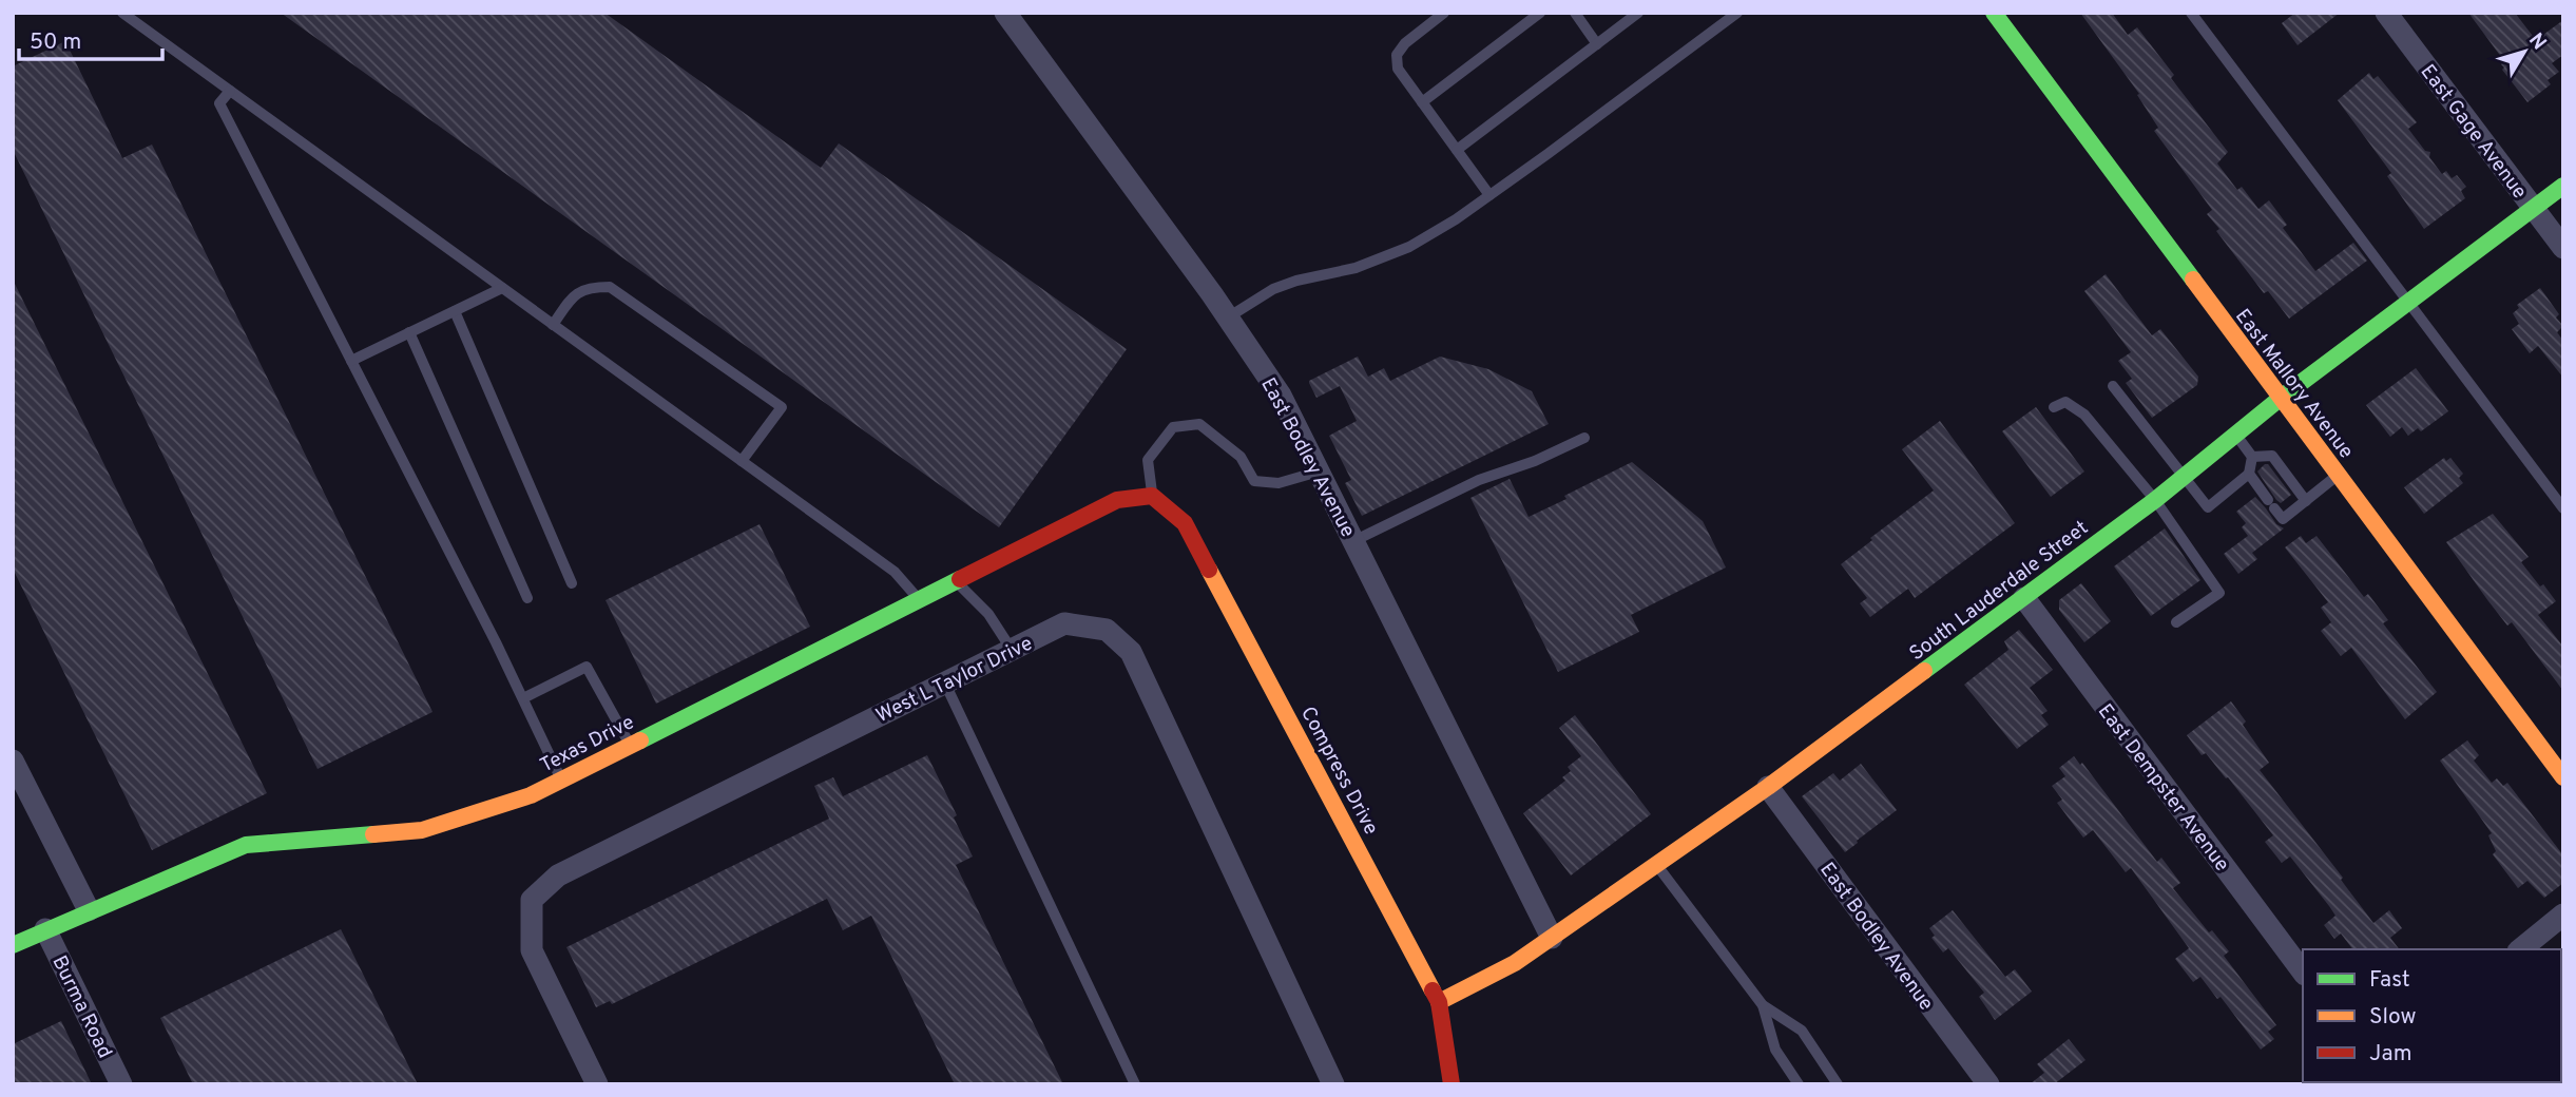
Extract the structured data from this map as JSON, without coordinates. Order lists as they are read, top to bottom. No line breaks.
{"streets":{"street":["East Gage Avenue","East Mallory Avenue","East Bodley Avenue","South Lauderdale Street","West L Taylor Drive","Texas Drive","Compress Drive","East Dempster Avenue","Burma Road"]},"crossings":[["East Gage Avenue","South Lauderdale Street"],["East Mallory Avenue","South Lauderdale Street"],["East Bodley Avenue","South Lauderdale Street"],["South Lauderdale Street","Compress Drive"],["South Lauderdale Street","East Dempster Avenue"],["Texas Drive","Compress Drive"],["Texas Drive","Burma Road"]],"legend":["Fast","Slow","Jam"],"scale_bar":"50 m","north":"top right"}
